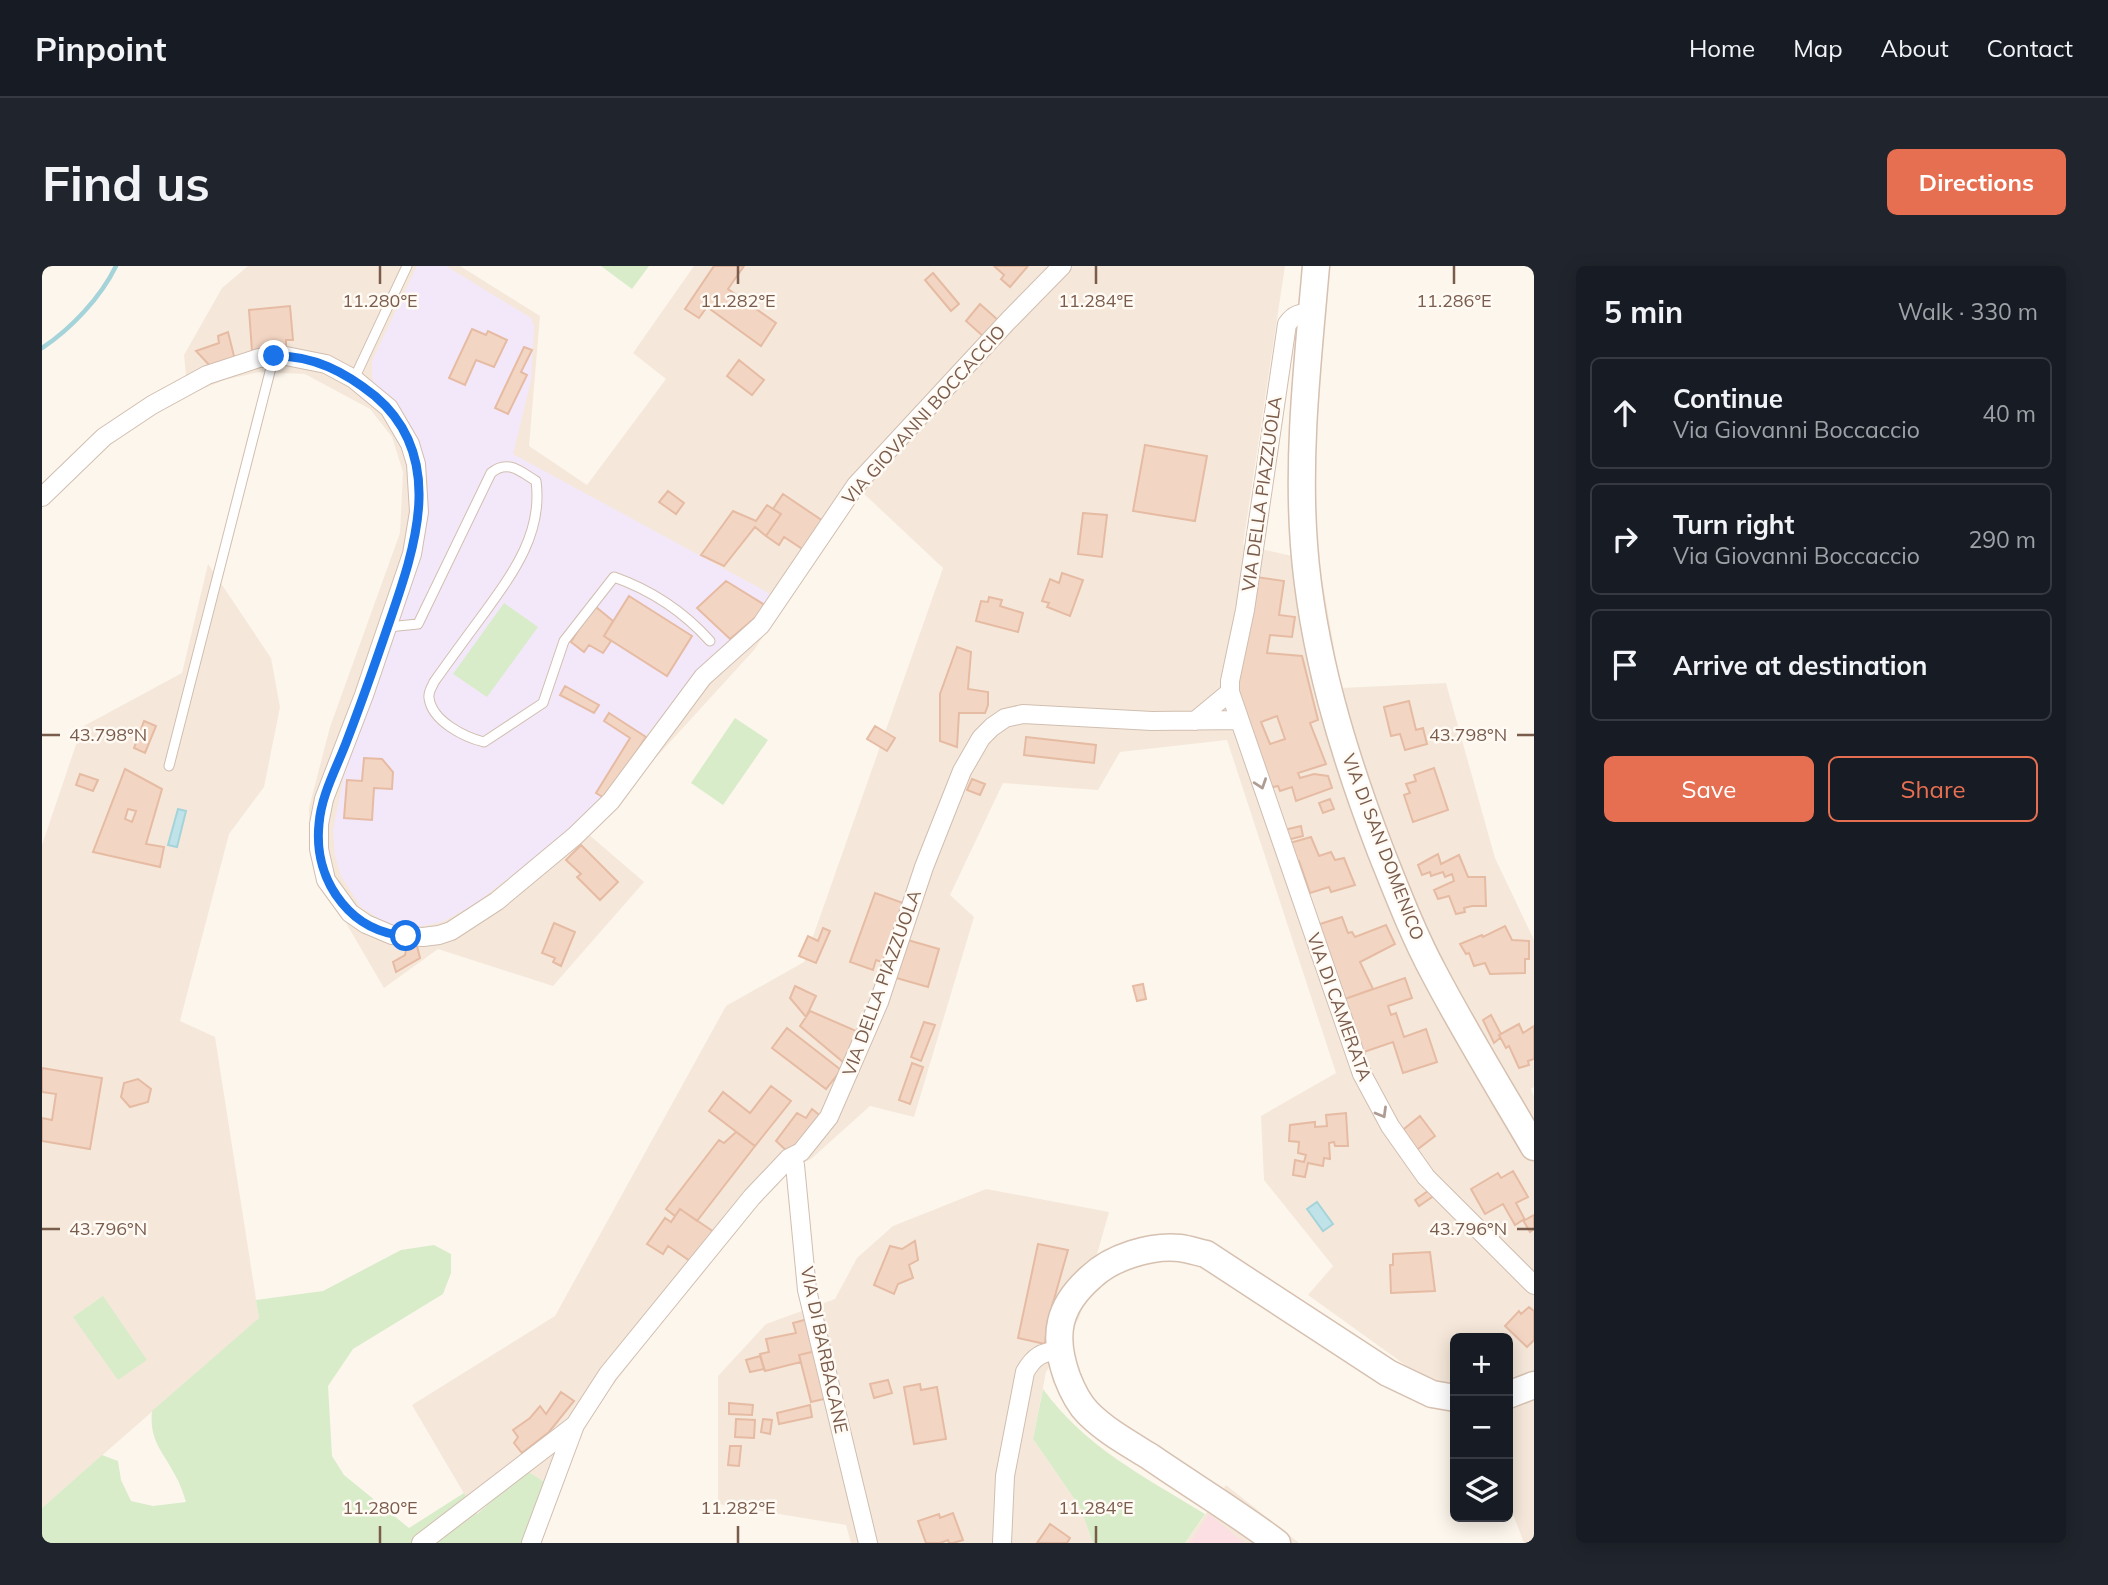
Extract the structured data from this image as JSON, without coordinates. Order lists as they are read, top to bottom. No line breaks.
{"streets":{"main road":["VIA DI SAN DOMENICO"],"street":["VIA GIOVANNI BOCCACCIO","VIA DELLA PIAZZUOLA","VIA DI CAMERATA","VIA DI BARBACANE"]},"crossings":[["VIA DELLA PIAZZUOLA","VIA DI SAN DOMENICO"],["VIA DELLA PIAZZUOLA","VIA DI CAMERATA"],["VIA DELLA PIAZZUOLA","VIA DI BARBACANE"]],"one_way":["VIA DI CAMERATA"],"page":{"header":"Pinpoint","nav":["Home","Map","About","Contact"],"buttons":["Directions",["Save","Share"]],"title":"Find us","heading":["5 min","Walk · 330 m"],"list":[["Continue","Via Giovanni Boccaccio","40 m"],["Turn right","Via Giovanni Boccaccio","290 m"],"Arrive at destination"],"map_buttons":["+","−"]},"coordinates":["11.280°E","11.282°E","11.284°E","11.286°E","43.798°N","43.796°N"]}
